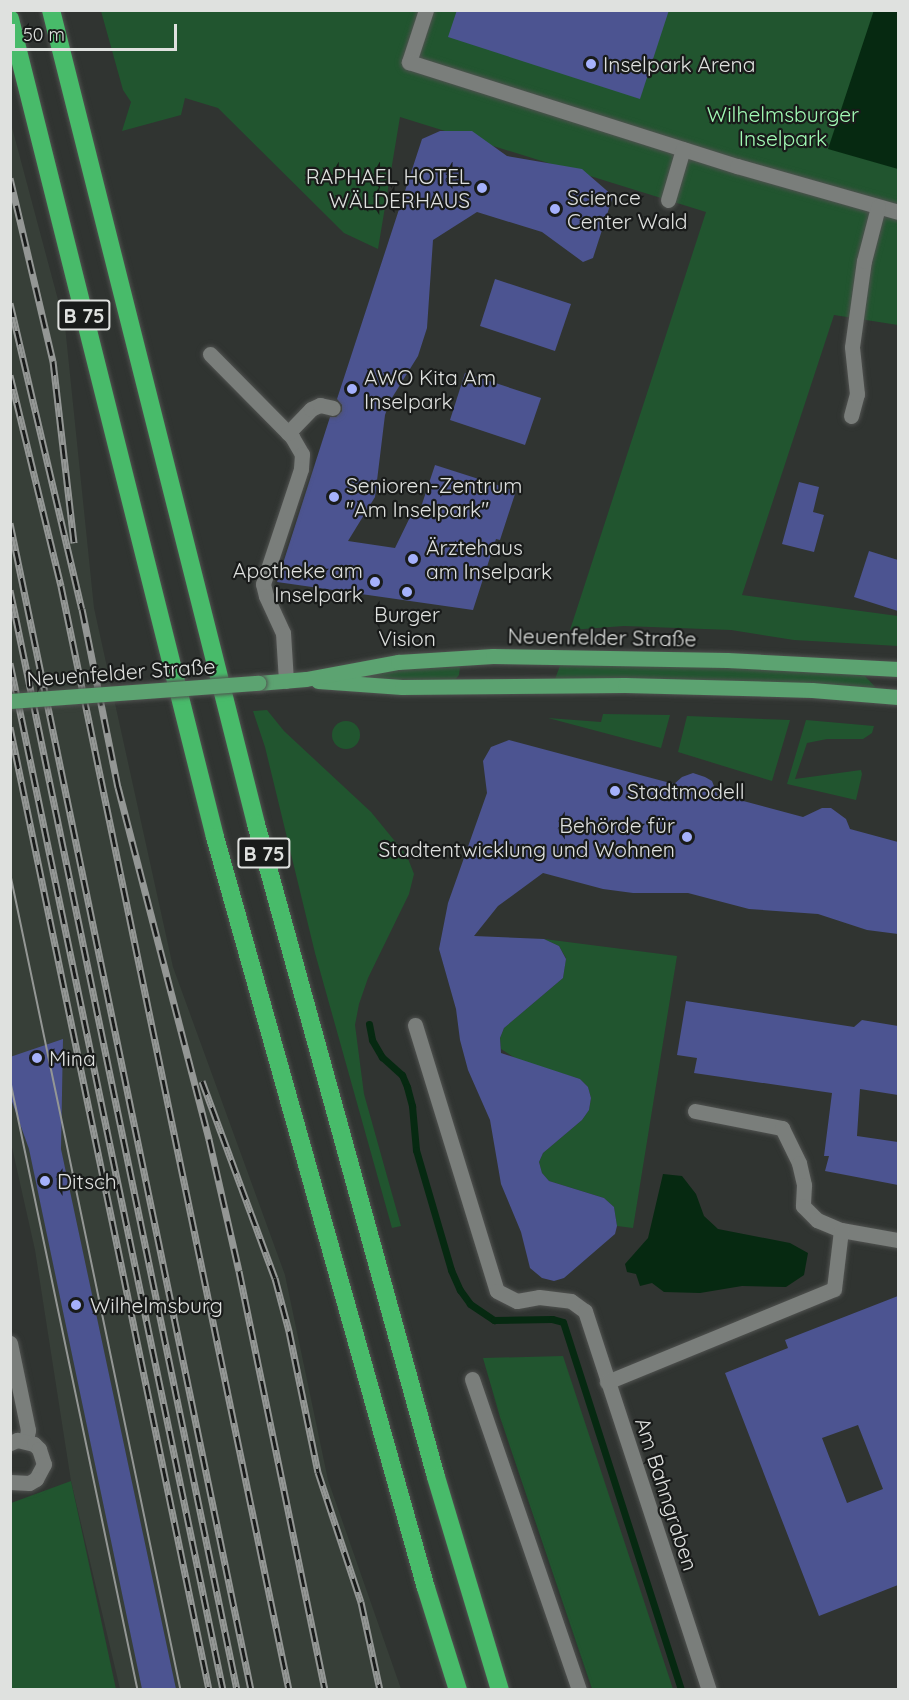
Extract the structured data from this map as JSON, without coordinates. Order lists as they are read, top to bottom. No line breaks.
{"streets":{"highway":["B 75"],"main road":["Neuenfelder Straße"],"street":["Am Bahngraben"]},"parks":["Wilhelmsburger Inselpark"],"places":["Inselpark Arena","RAPHAEL HOTEL WÄLDERHAUS","Science Center Wald","AWO Kita Am Inselpark","Senioren-Zentrum \"Am Inselpark\"","Ärztehaus am Inselpark","Apotheke am Inselpark","Burger Vision","Stadtmodell","Behörde für Stadtentwicklung und Wohnen","Mina","Ditsch","Wilhelmsburg"],"scale_bar":"50 m"}
